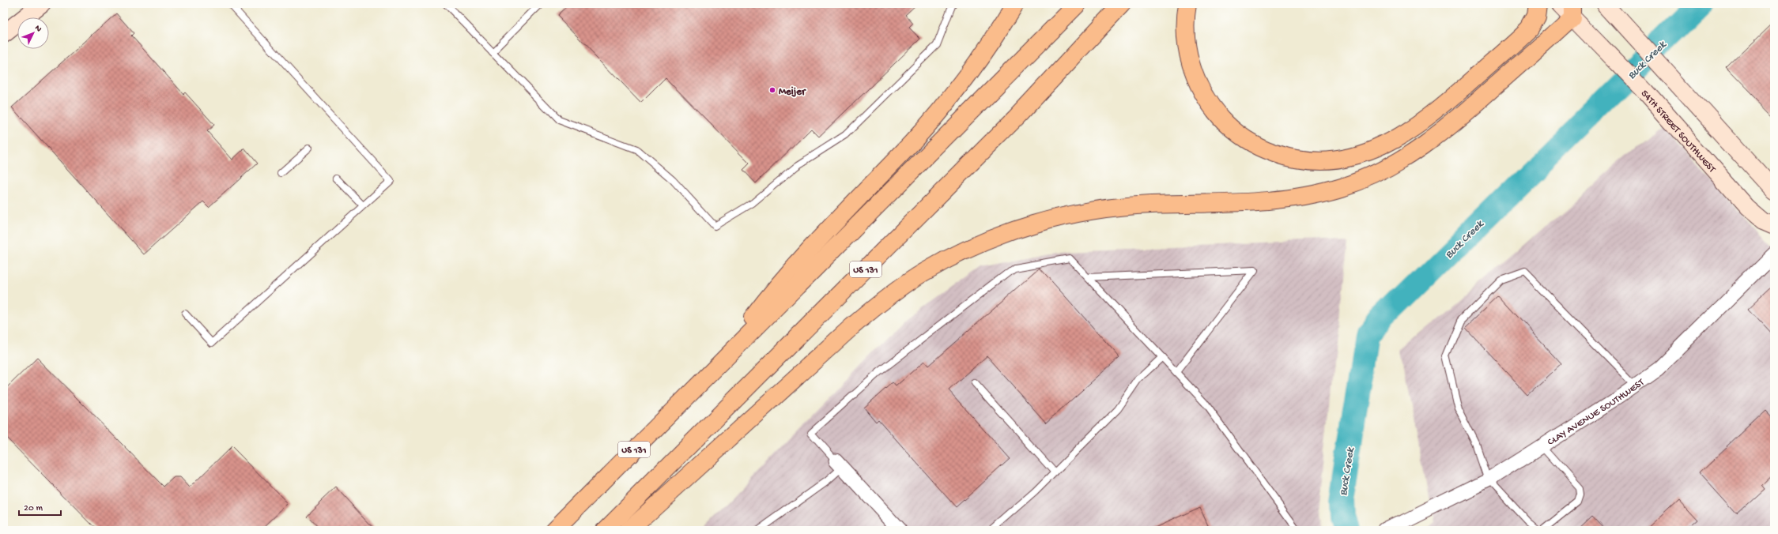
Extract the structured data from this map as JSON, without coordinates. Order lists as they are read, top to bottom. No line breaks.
{"streets":{"highway":["US 131"],"main road":["54TH STREET SOUTHWEST"],"street":["CLAY AVENUE SOUTHWEST"]},"water":["Buck Creek"],"places":["Meijer"],"scale_bar":"20 m","north":"top right"}
